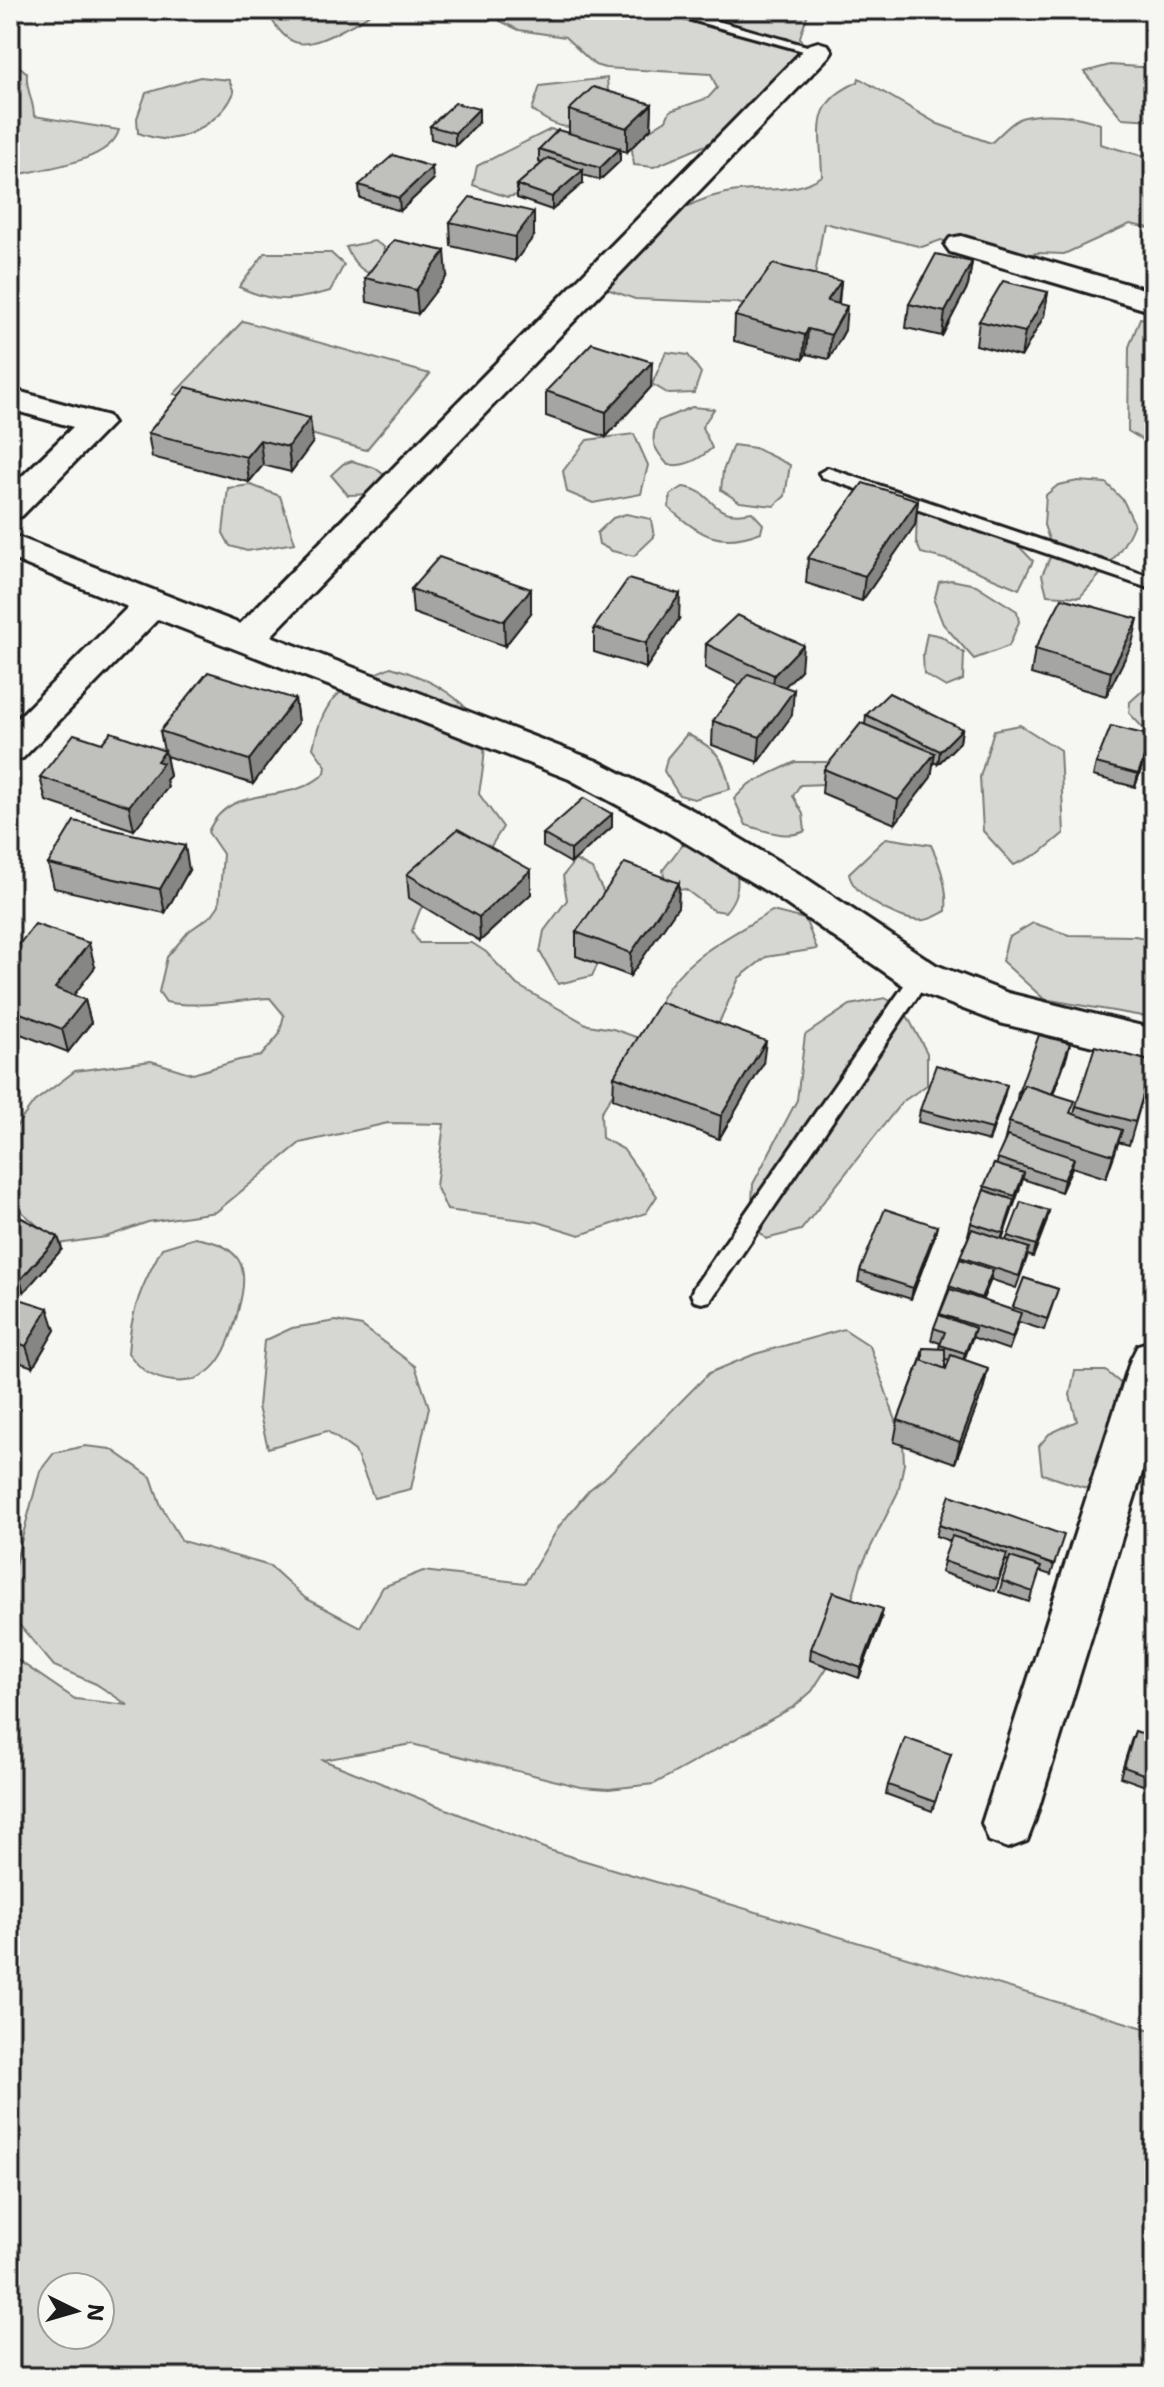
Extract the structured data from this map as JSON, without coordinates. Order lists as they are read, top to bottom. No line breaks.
{"north":"right"}
